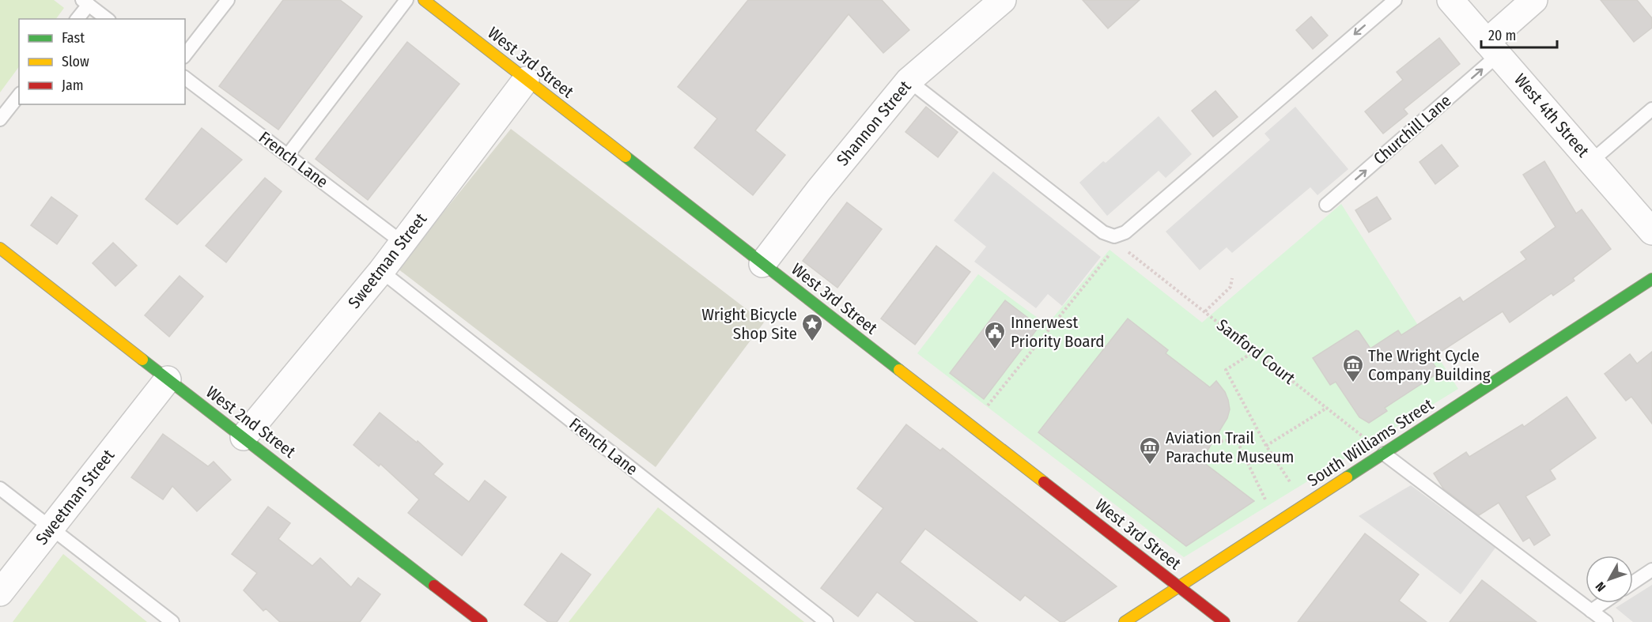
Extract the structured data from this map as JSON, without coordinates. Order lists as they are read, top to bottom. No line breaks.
{"streets":{"street":["West 3rd Street","West 4th Street","Shannon Street","Sweetman Street","West 2nd Street","South Williams Street"],"lane":["Churchill Lane","French Lane"],"path":["Sanford Court"]},"crossings":[["West 3rd Street","Shannon Street"],["West 3rd Street","Sweetman Street"],["West 3rd Street","South Williams Street"],["West 4th Street","Churchill Lane"],["French Lane","Sweetman Street"],["Sweetman Street","West 2nd Street"],["Sanford Court","South Williams Street"]],"places":{"place":["Wright Bicycle Shop Site"],"public building":["Innerwest Priority Board"],"museum":["The Wright Cycle Company Building","Aviation Trail Parachute Museum"]},"legend":["Fast","Slow","Jam"],"scale_bar":"20 m","north":"bottom left"}
